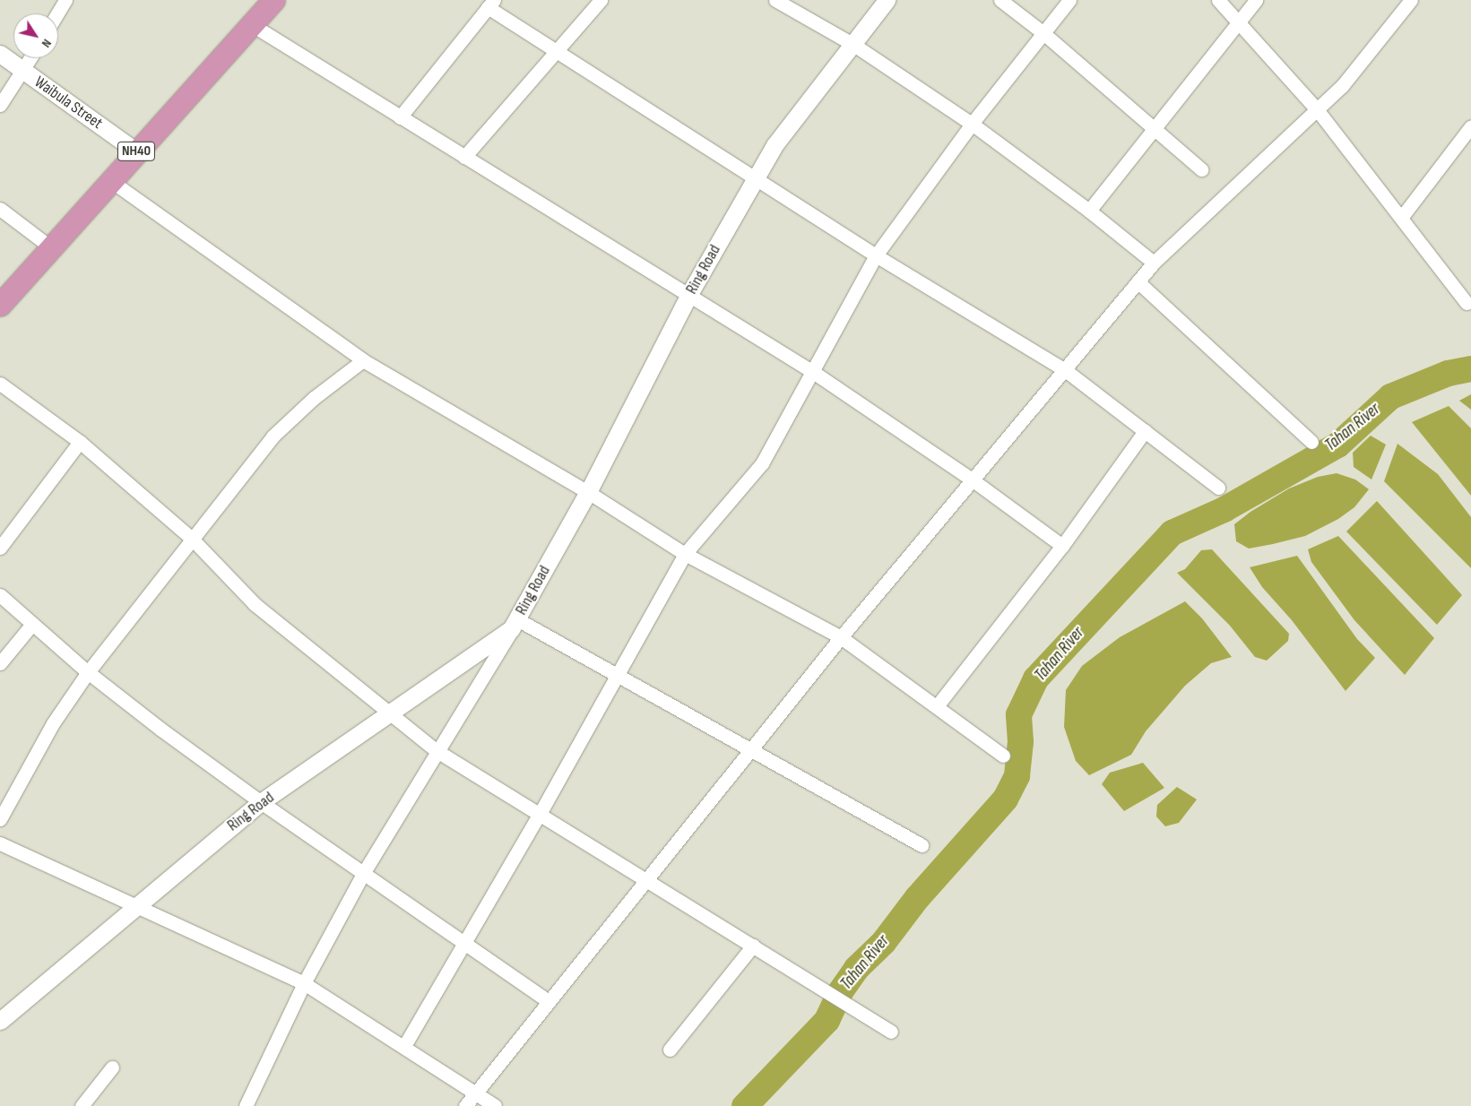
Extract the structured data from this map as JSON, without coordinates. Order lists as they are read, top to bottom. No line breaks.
{"streets":{"highway":["NH40"],"street":["Waibula Street","Ring Road"]},"crossings":[["Waibula Street","NH40"]],"water":["Tahan River"],"north":"bottom right"}
